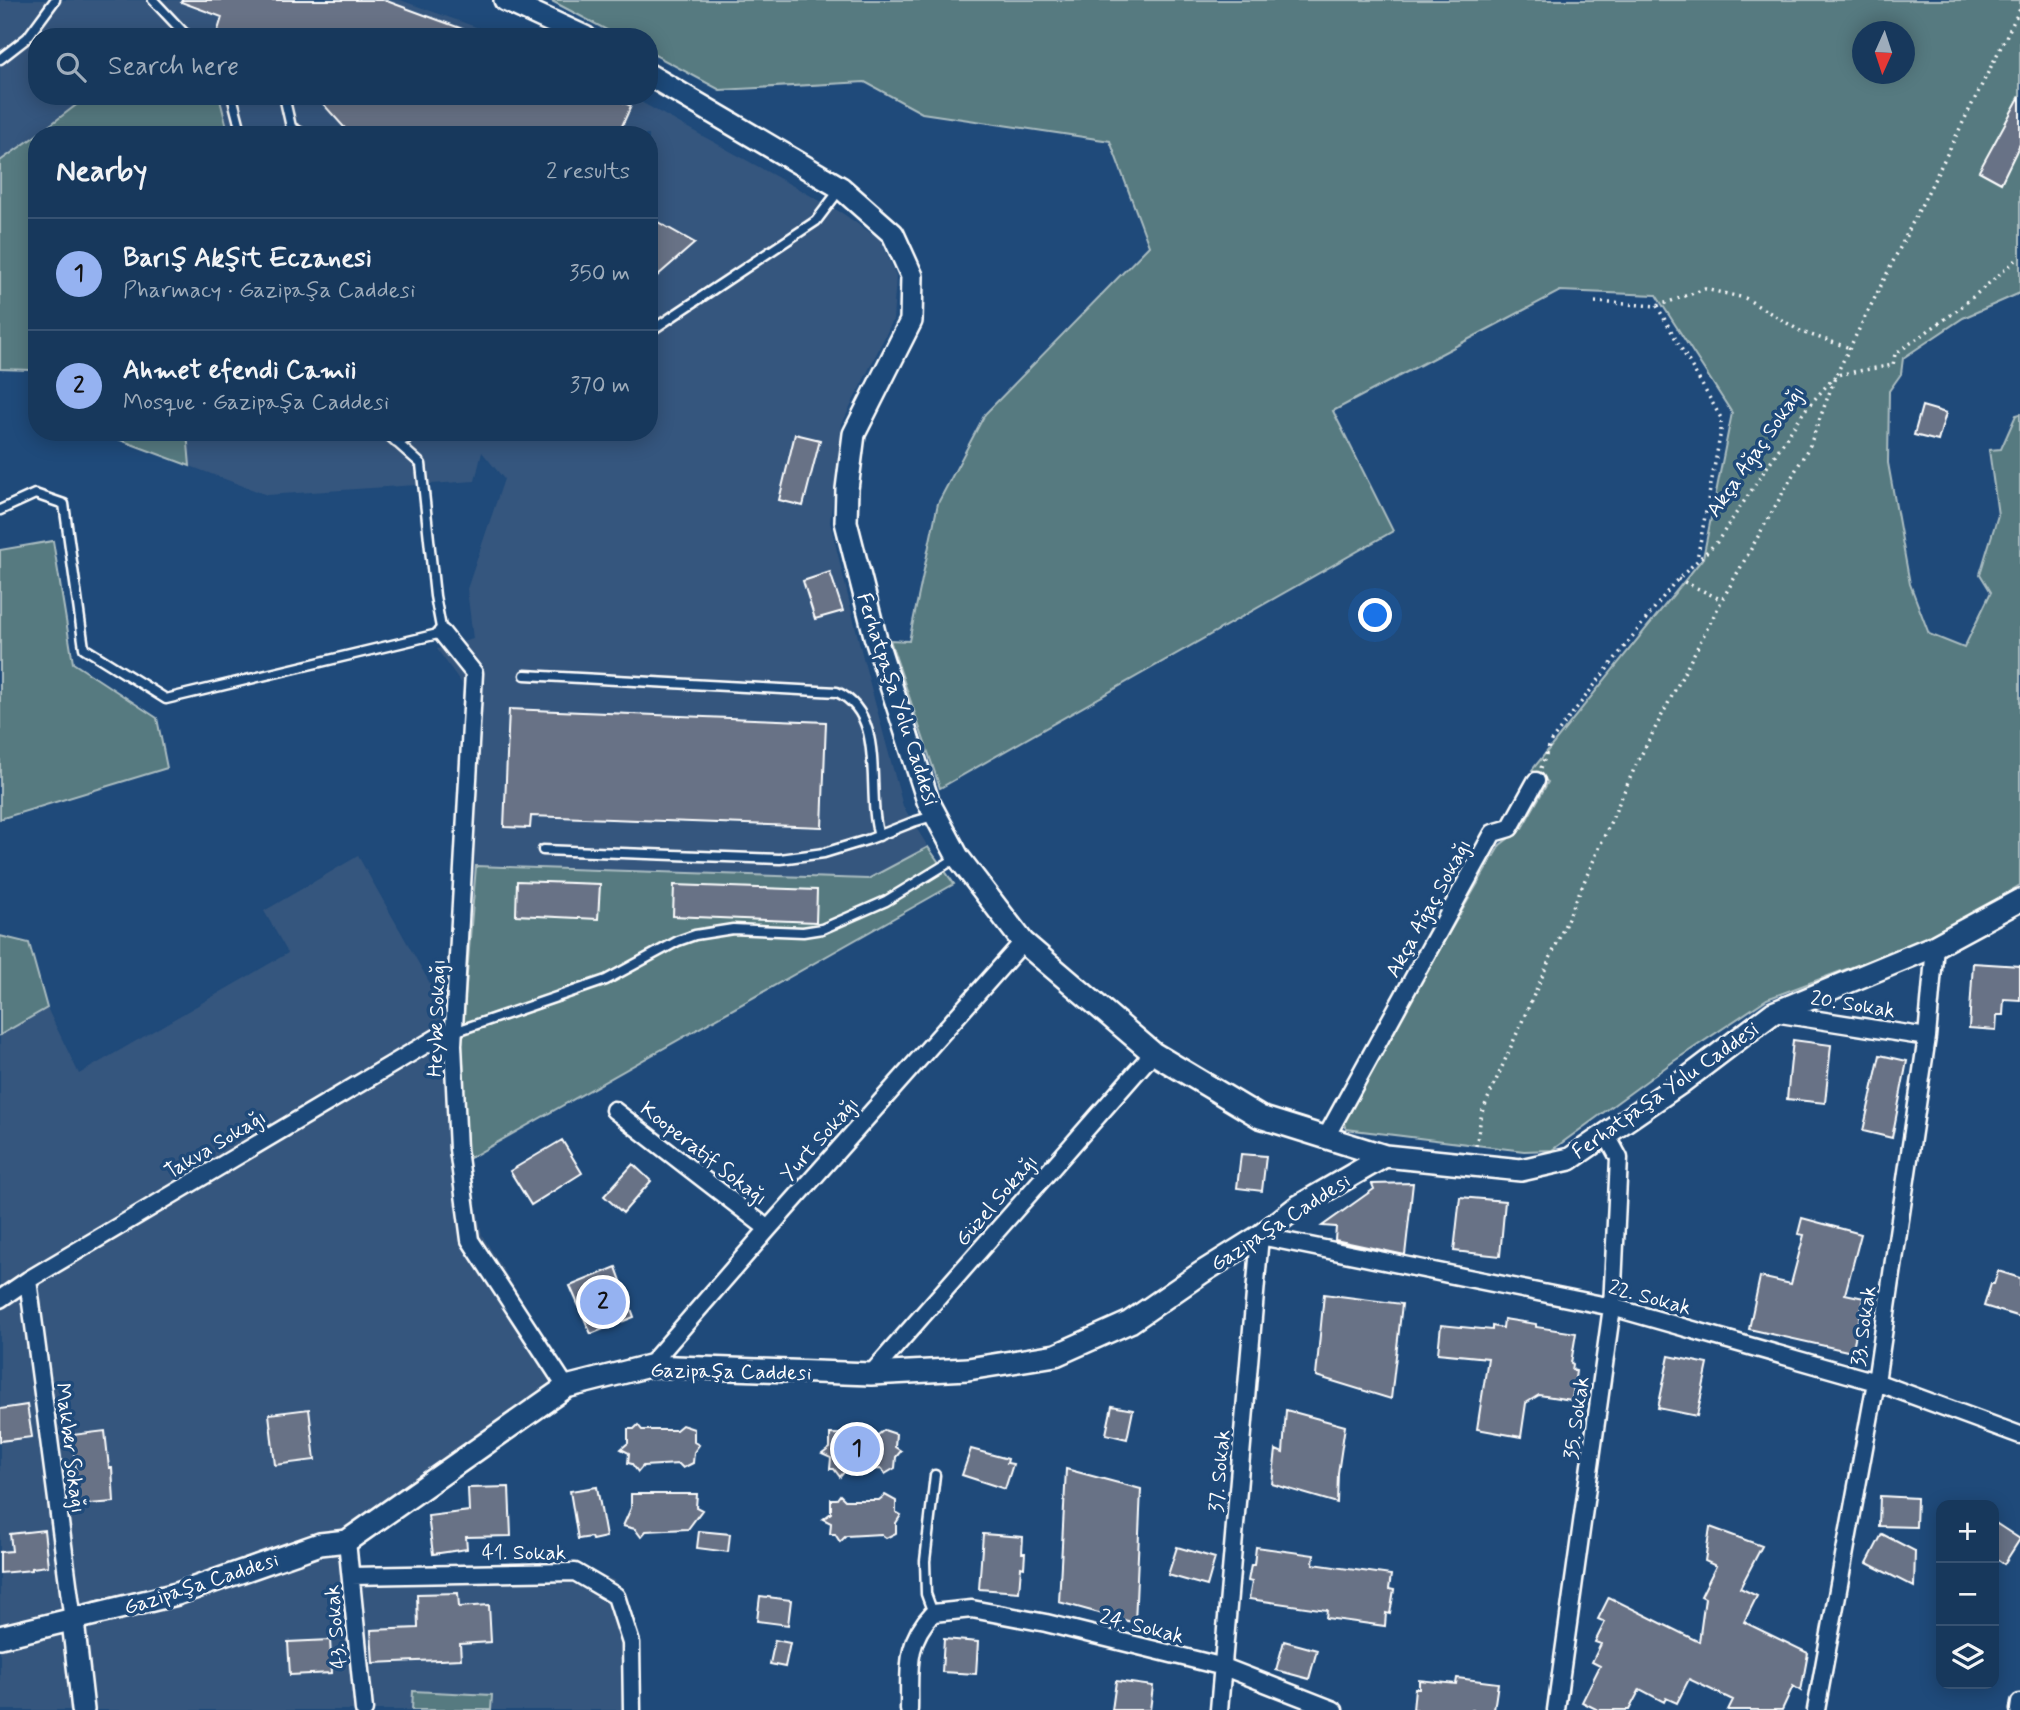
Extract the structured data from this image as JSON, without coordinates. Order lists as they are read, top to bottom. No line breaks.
{"streets":{"main road":["Ferhatpaşa Yolu Caddesi","Gazipaşa Caddesi"],"street":["Akça Ağaç Sokağı","20. Sokak","Heybe Sokağı","Yurt Sokağı","Takva Sokağı","Kooperatif Sokağı","Güzel Sokağı","22. Sokak","33. Sokak","35. Sokak","Makber Sokağı","37. Sokak","41. Sokak","24. Sokak","43. Sokak"]},"crossings":[["Akça Ağaç Sokağı","Ferhatpaşa Yolu Caddesi"],["Ferhatpaşa Yolu Caddesi","20. Sokak"],["Ferhatpaşa Yolu Caddesi","Yurt Sokağı"],["Ferhatpaşa Yolu Caddesi","Güzel Sokağı"],["Ferhatpaşa Yolu Caddesi","Gazipaşa Caddesi"],["Ferhatpaşa Yolu Caddesi","33. Sokak"],["Ferhatpaşa Yolu Caddesi","35. Sokak"],["20. Sokak","33. Sokak"],["Heybe Sokağı","Takva Sokağı"],["Heybe Sokağı","Gazipaşa Caddesi"],["Yurt Sokağı","Kooperatif Sokağı"],["Yurt Sokağı","Gazipaşa Caddesi"],["Takva Sokağı","Makber Sokağı"],["Güzel Sokağı","Gazipaşa Caddesi"],["Gazipaşa Caddesi","22. Sokak"],["Gazipaşa Caddesi","Makber Sokağı"],["Gazipaşa Caddesi","37. Sokak"],["Gazipaşa Caddesi","43. Sokak"],["22. Sokak","33. Sokak"],["22. Sokak","35. Sokak"],["22. Sokak","37. Sokak"],["37. Sokak","24. Sokak"],["41. Sokak","43. Sokak"]],"north":"bottom","page":{"search":"Search here","heading":["Nearby","2 results"],"list":[{"mark":"1","name":"Barış Akşit Eczanesi","note":"Pharmacy · Gazipaşa Caddesi","value":"350 m"},{"mark":"2","name":"Ahmet efendi Camii","note":"Mosque · Gazipaşa Caddesi","value":"370 m"}],"pins":["2","1"],"map_buttons":["+","−"]}}
